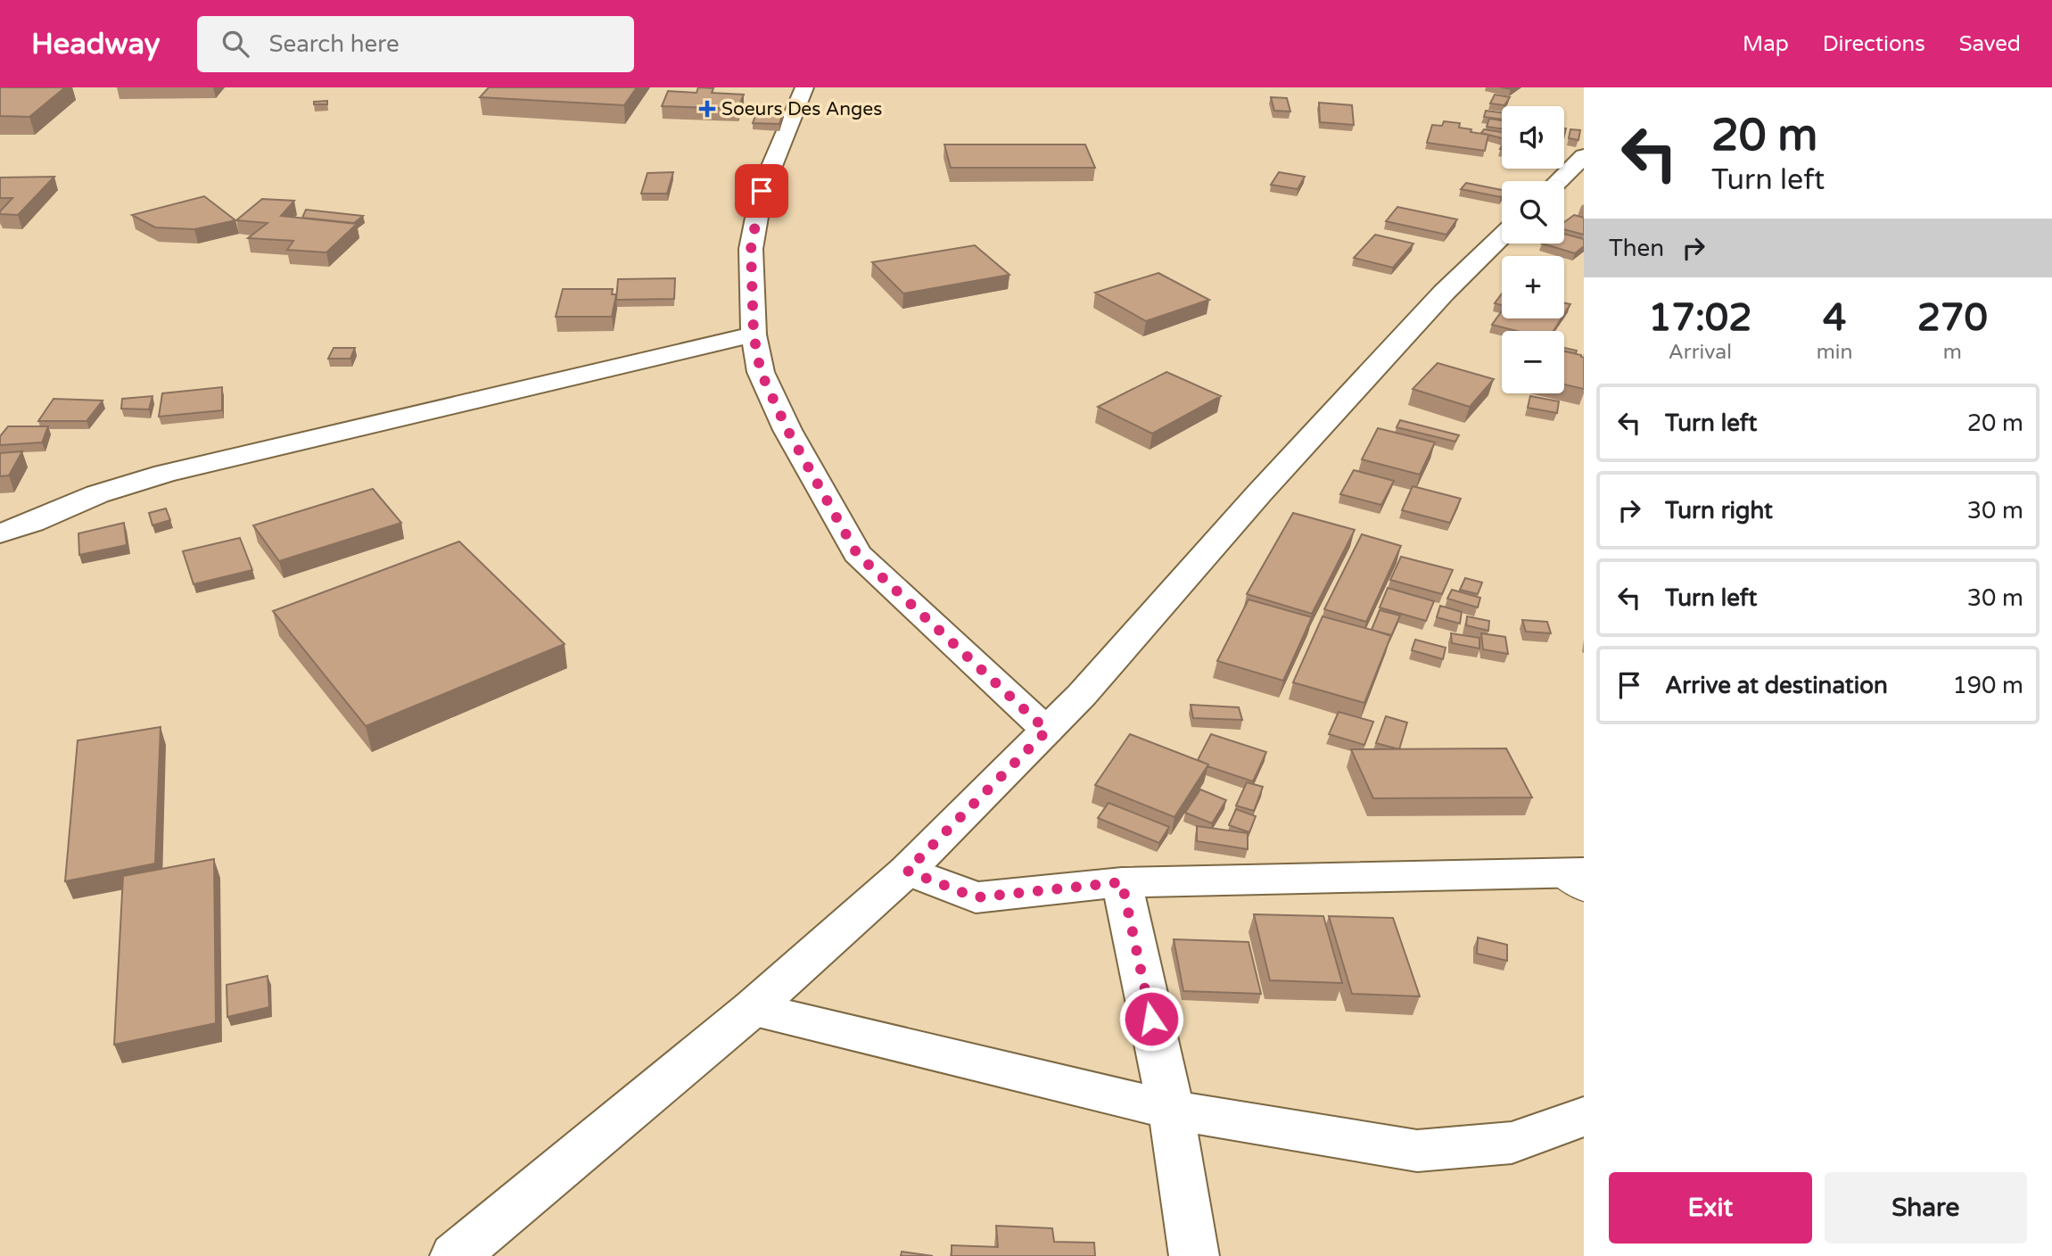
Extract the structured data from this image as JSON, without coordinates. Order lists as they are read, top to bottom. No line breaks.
{"places":{"health":["Soeurs Des Anges"]},"page":{"header":"Headway","search":"Search here","nav":["Map","Directions","Saved"],"turn":["20 m","Turn left"],"map_buttons":["+","−"],"then":"Then","eta":["17:02","Arrival","4","min","270","m"],"list":[{"name":"Turn left","value":"20 m"},{"name":"Turn right","value":"30 m"},{"name":"Turn left","value":"30 m"},{"name":"Arrive at destination","value":"190 m"}],"buttons":["Exit","Share"]}}
